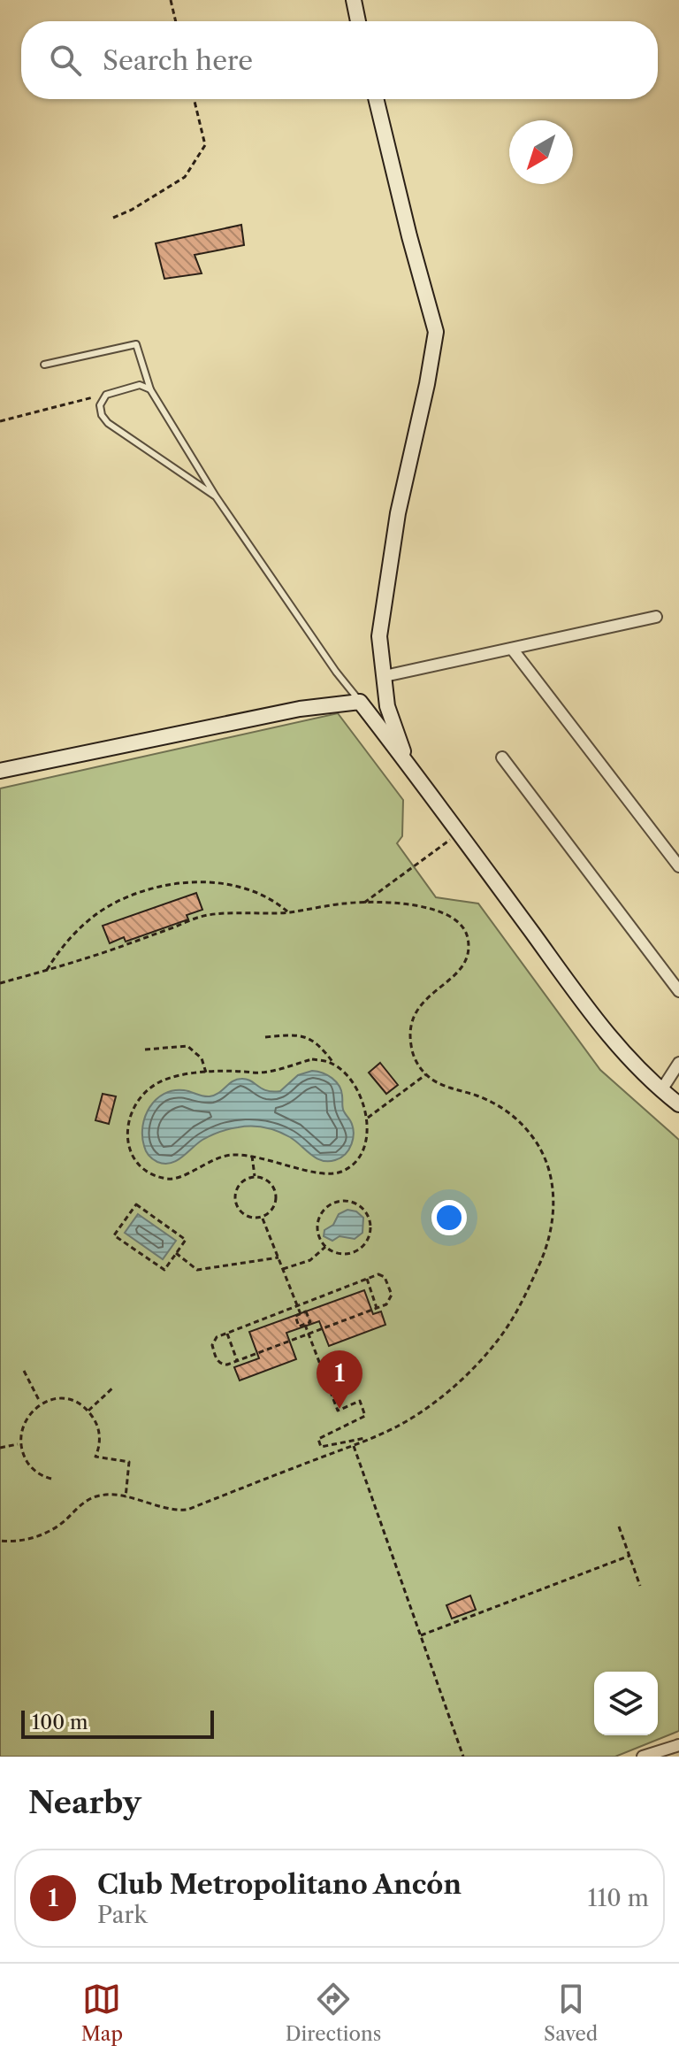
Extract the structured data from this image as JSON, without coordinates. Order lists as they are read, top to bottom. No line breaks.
{"scale_bar":"100 m","north":"bottom left","page":{"search":"Search here","pins":"1","scale":"100 m","heading":"Nearby","list":[{"mark":"1","name":"Club Metropolitano Ancón","note":"Park","value":"110 m"}],"nav":["Map","Directions","Saved"]}}
